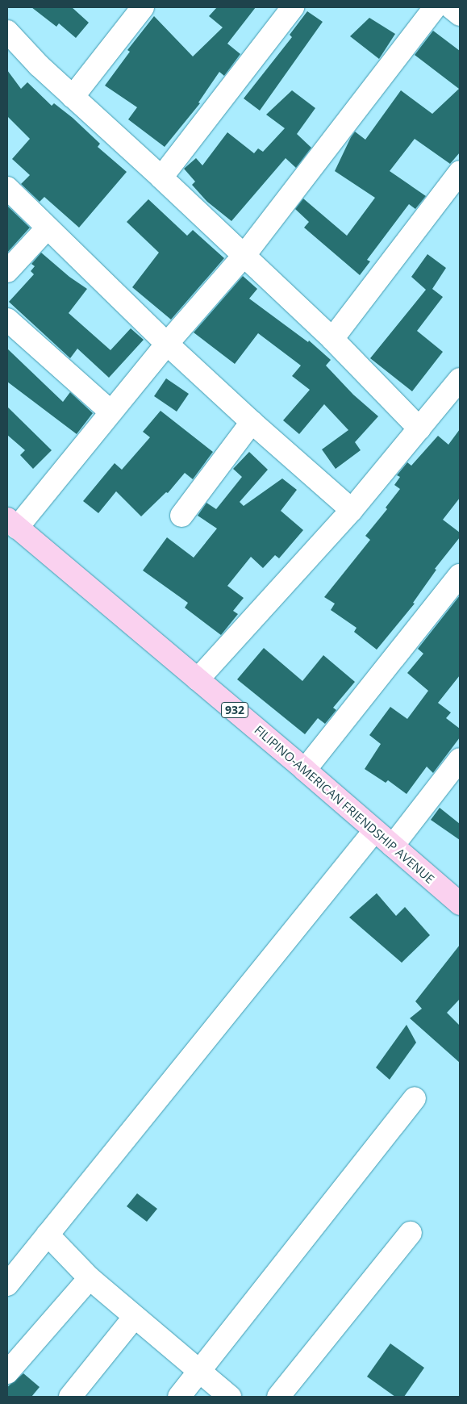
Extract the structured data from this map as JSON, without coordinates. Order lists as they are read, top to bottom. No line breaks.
{"streets":{"main road":["932","FILIPINO-AMERICAN FRIENDSHIP AVENUE"]}}
